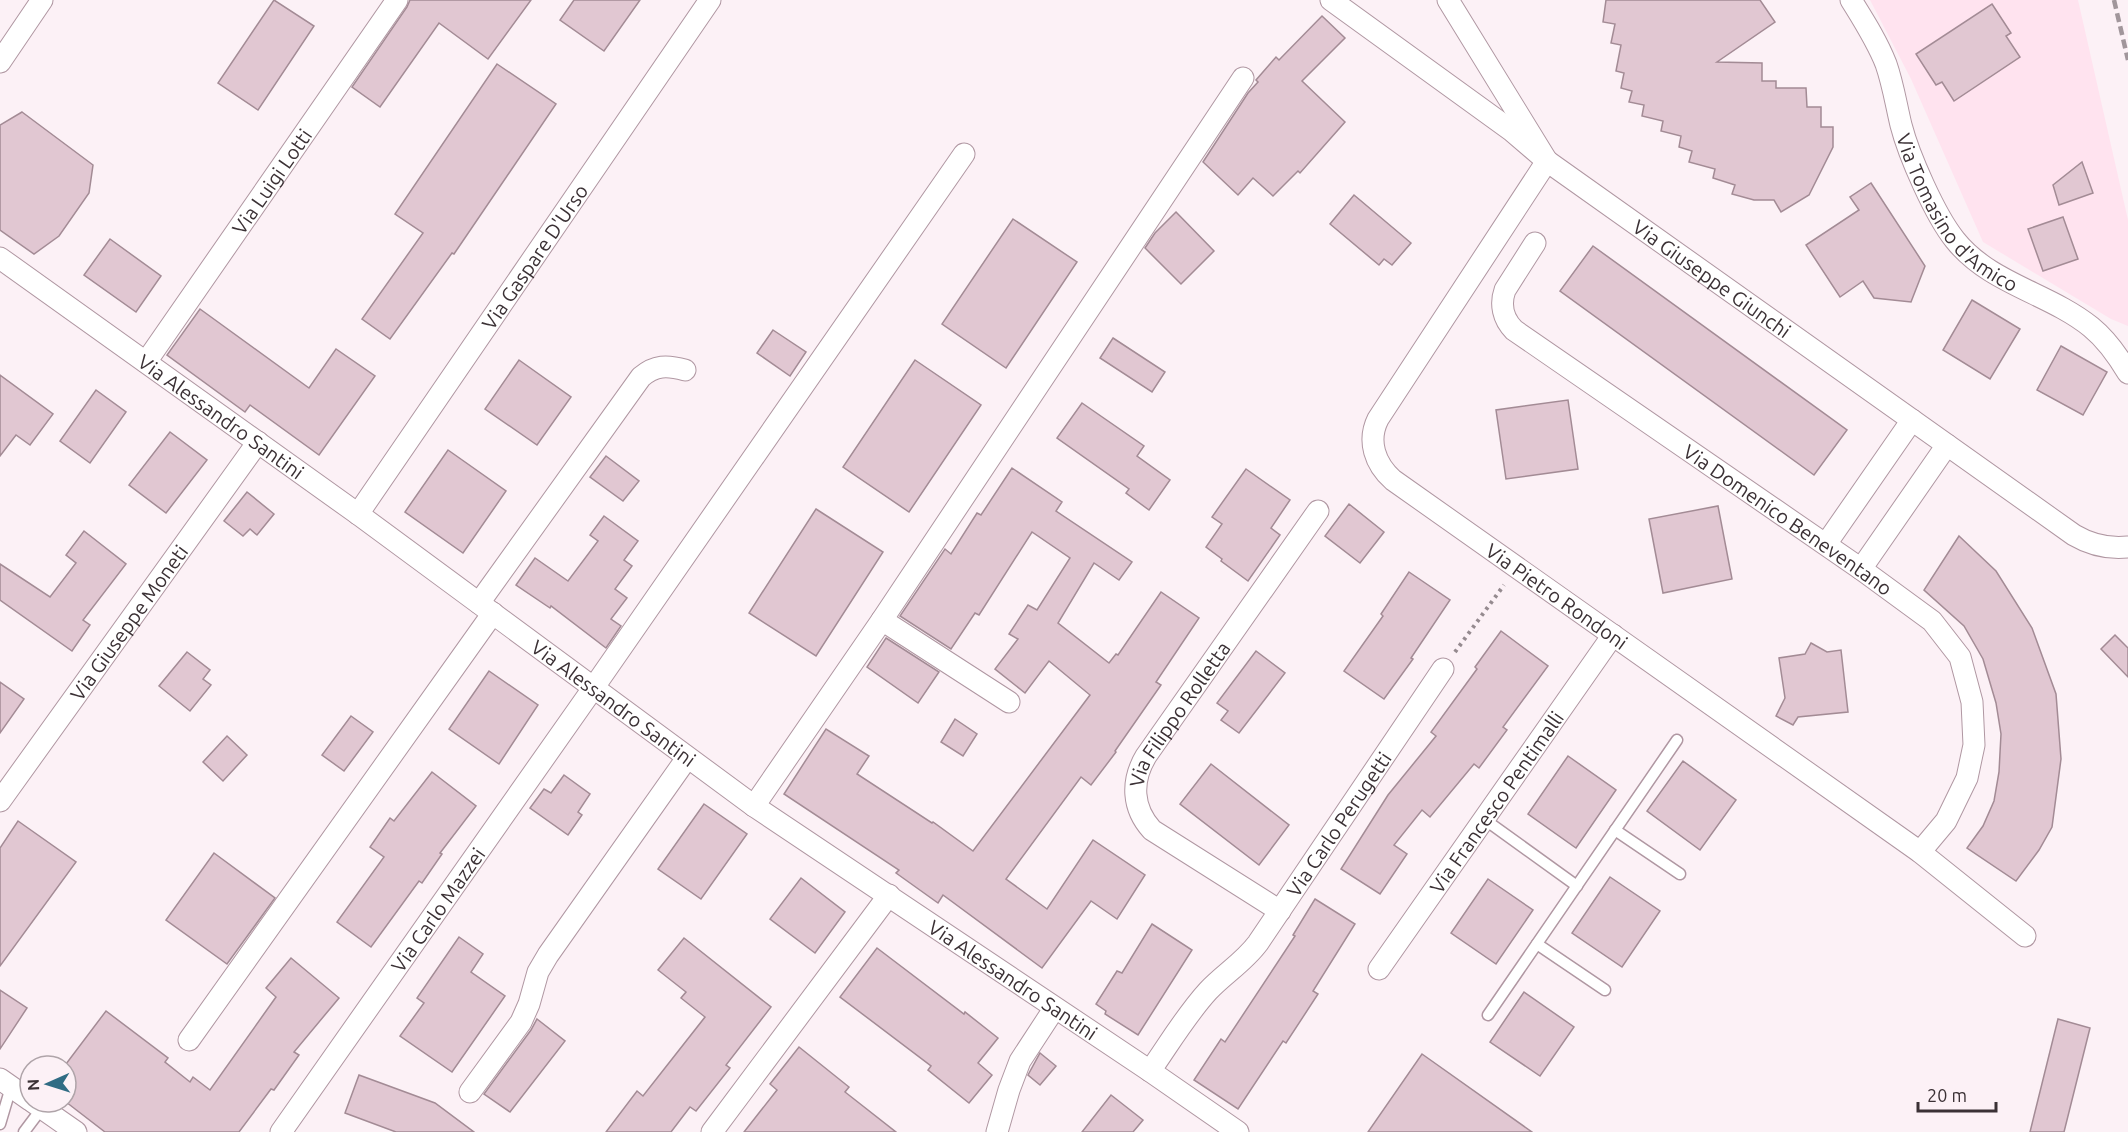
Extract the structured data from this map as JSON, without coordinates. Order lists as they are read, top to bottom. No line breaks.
{"streets":{"street":["Via Luigi Lotti","Via Tomasino d'Amico","Via Gaspare D'Urso","Via Giuseppe Giunchi","Via Alessandro Santini","Via Domenico Beneventano","Via Pietro Rondoni","Via Giuseppe Moneti","Via Filippo Rolletta","Via Francesco Pentimalli","Via Carlo Perugetti","Via Carlo Mazzei"]},"crossings":[["Via Luigi Lotti","Via Alessandro Santini"],["Via Gaspare D'Urso","Via Alessandro Santini"],["Via Giuseppe Giunchi","Via Pietro Rondoni"],["Via Alessandro Santini","Via Giuseppe Moneti"],["Via Alessandro Santini","Via Carlo Perugetti"],["Via Alessandro Santini","Via Carlo Mazzei"],["Via Domenico Beneventano","Via Pietro Rondoni"],["Via Pietro Rondoni","Via Francesco Pentimalli"],["Via Filippo Rolletta","Via Carlo Perugetti"]],"scale_bar":"20 m","north":"left"}
